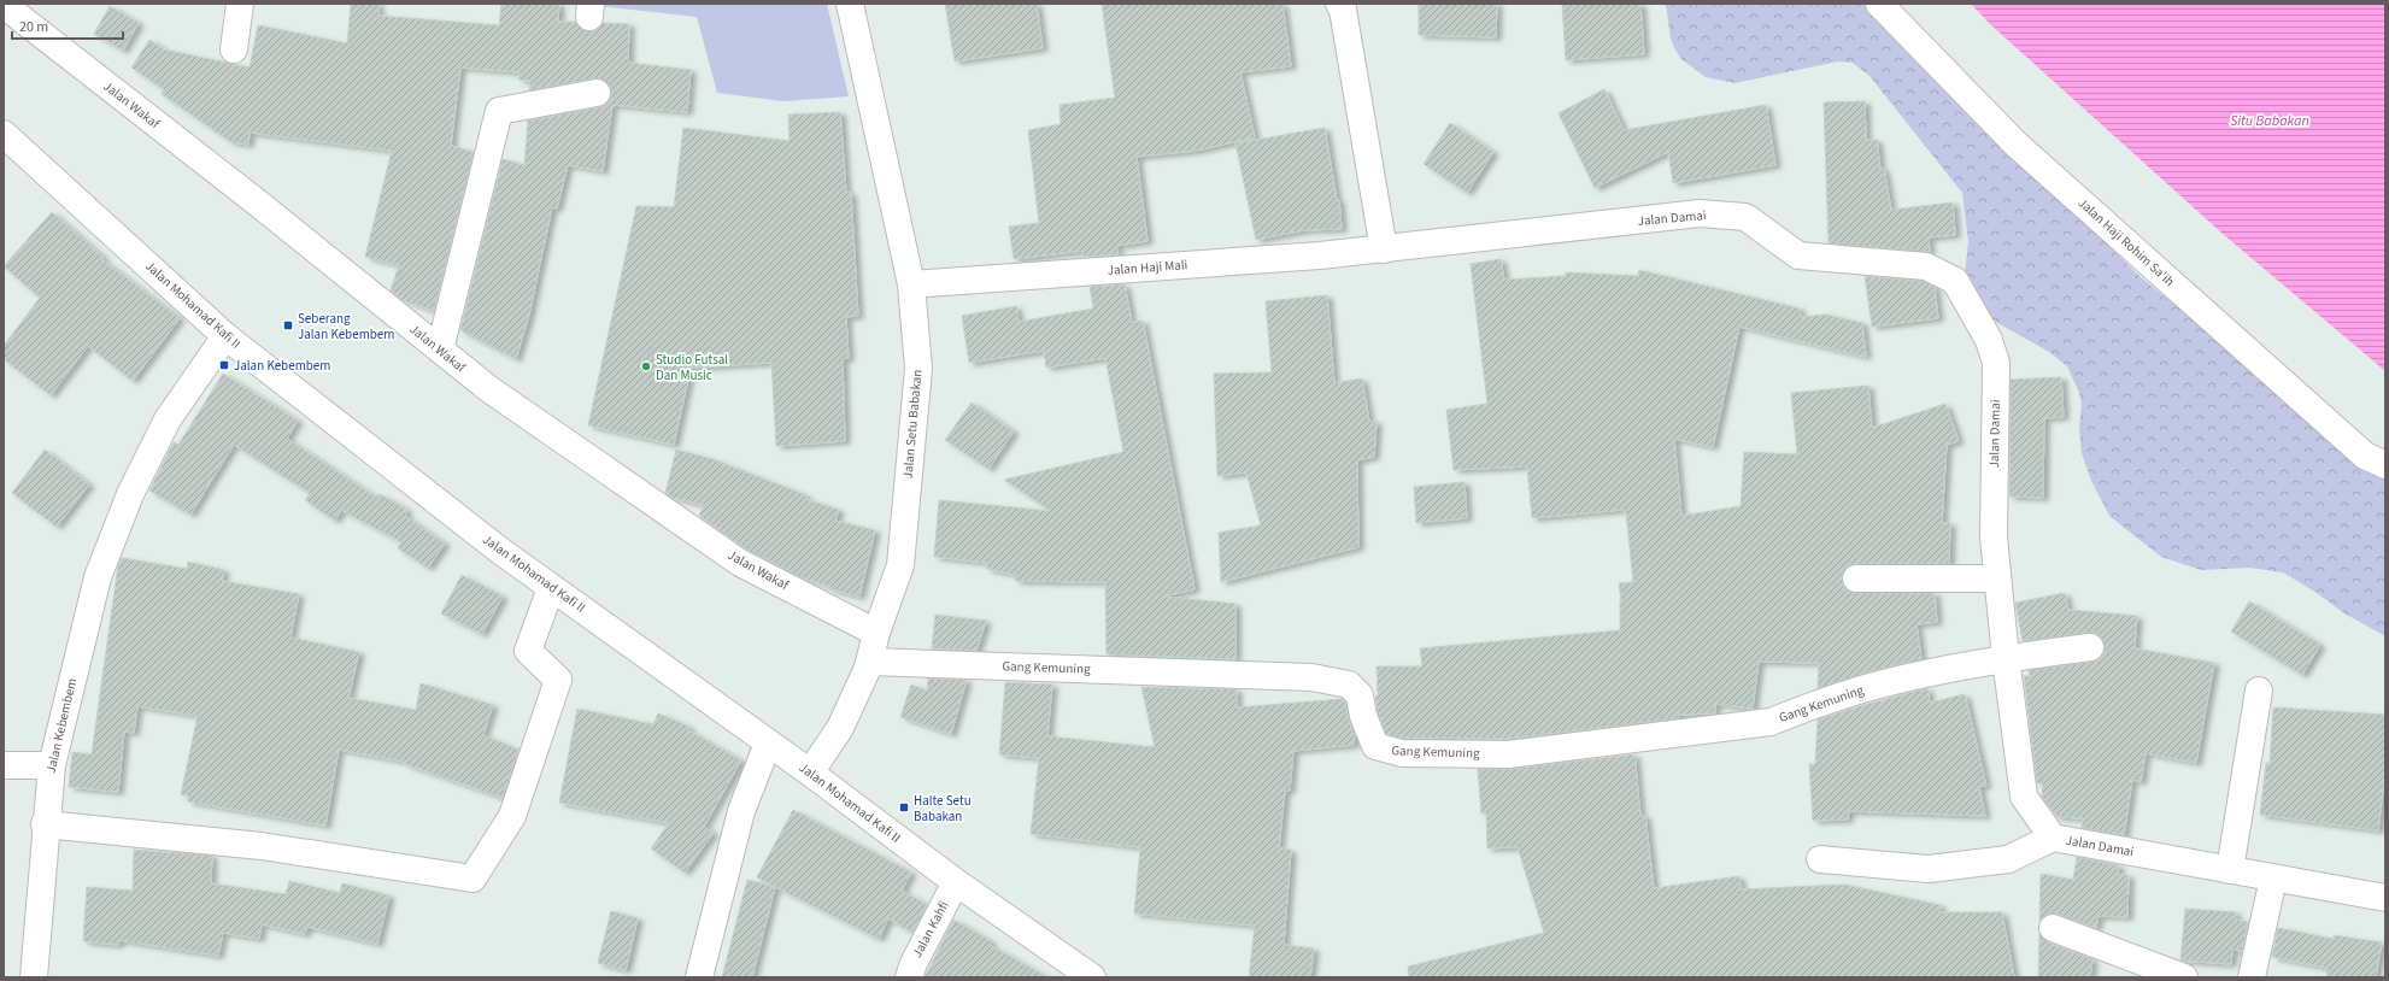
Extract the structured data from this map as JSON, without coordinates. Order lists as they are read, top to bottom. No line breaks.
{"streets":{"street":["Jalan Wakaf","Jalan Damai","Jalan Haji Rohim Sa'ih","Jalan Haji Mali","Jalan Mohamad Kafi II","Jalan Setu Babakan","Gang Kemuning","Jalan Kebembem","Jalan Kahfi"]},"crossings":[["Jalan Wakaf","Jalan Setu Babakan"],["Jalan Damai","Jalan Haji Mali"],["Jalan Damai","Gang Kemuning"],["Jalan Haji Mali","Jalan Setu Babakan"],["Jalan Mohamad Kafi II","Jalan Setu Babakan"],["Jalan Mohamad Kafi II","Jalan Kebembem"],["Jalan Mohamad Kafi II","Jalan Kahfi"],["Jalan Setu Babakan","Gang Kemuning"]],"water":["Situ Babakan"],"places":{"transit":["Seberang Jalan Kebembem","Jalan Kebembem","Halte Setu Babakan"],"other":["Studio Futsal Dan Music"]},"scale_bar":"20 m"}
